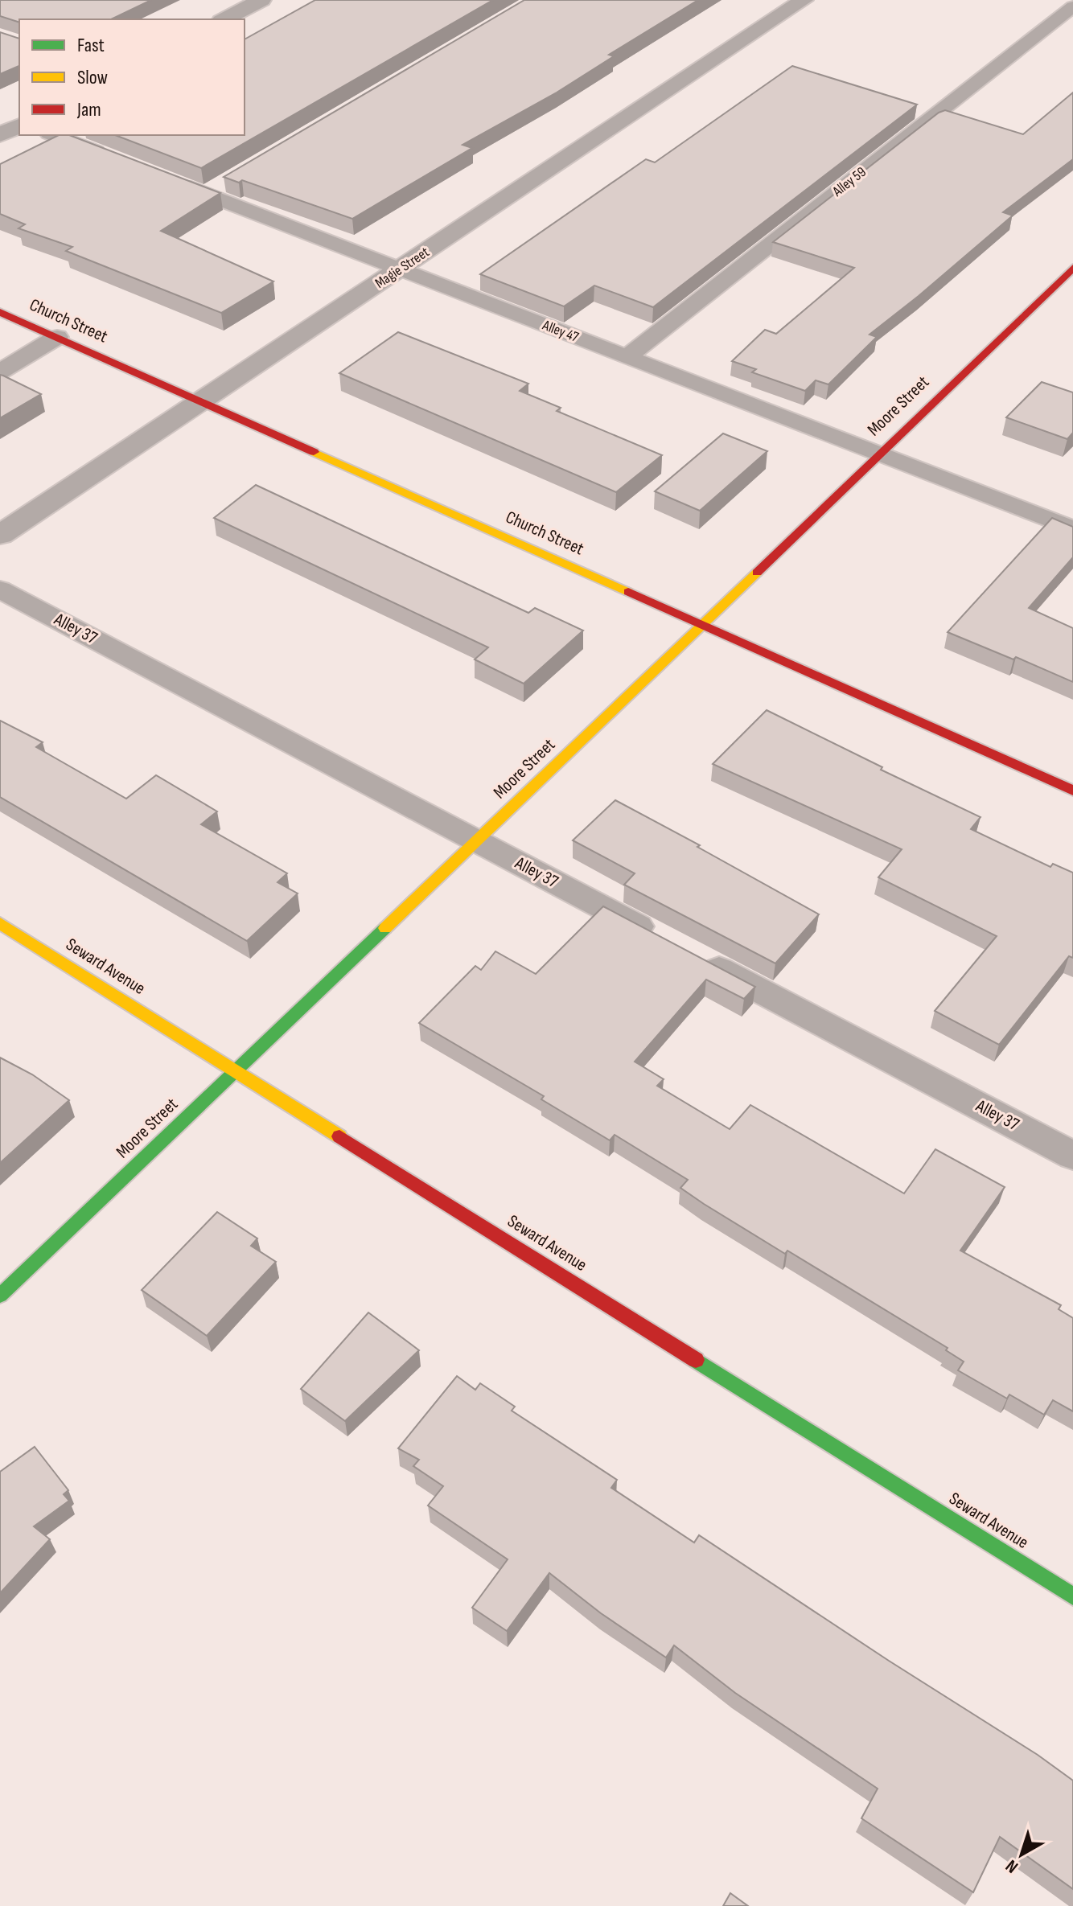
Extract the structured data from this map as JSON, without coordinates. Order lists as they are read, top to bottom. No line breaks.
{"streets":{"street":["Magie Street","Church Street","Moore Street","Seward Avenue"],"lane":["Alley 59","Alley 47","Alley 37"]},"crossings":[["Alley 59","Alley 47"],["Magie Street","Church Street"],["Magie Street","Alley 47"],["Church Street","Moore Street"],["Alley 47","Moore Street"],["Moore Street","Alley 37"],["Moore Street","Seward Avenue"]],"legend":["Fast","Slow","Jam"],"north":"bottom left"}
